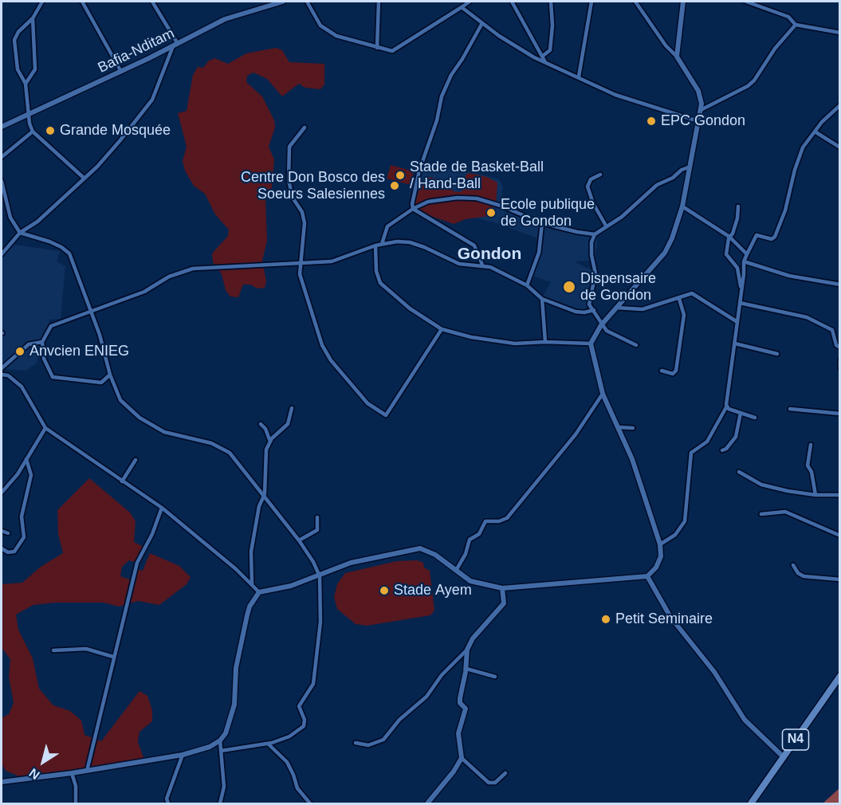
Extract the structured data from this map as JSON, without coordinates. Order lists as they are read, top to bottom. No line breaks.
{"streets":{"highway":["N4"],"street":["Bafia-Nditam"]},"districts":["Gondon"],"places":["EPC Gondon","Grande Mosquée","Stade de Basket-Ball / Hand-Ball","Centre Don Bosco des Soeurs Salesiennes","Ecole publique de Gondon","Dispensaire de Gondon","Anvcien ENIEG","Stade Ayem","Petit Seminaire"],"north":"bottom left"}
